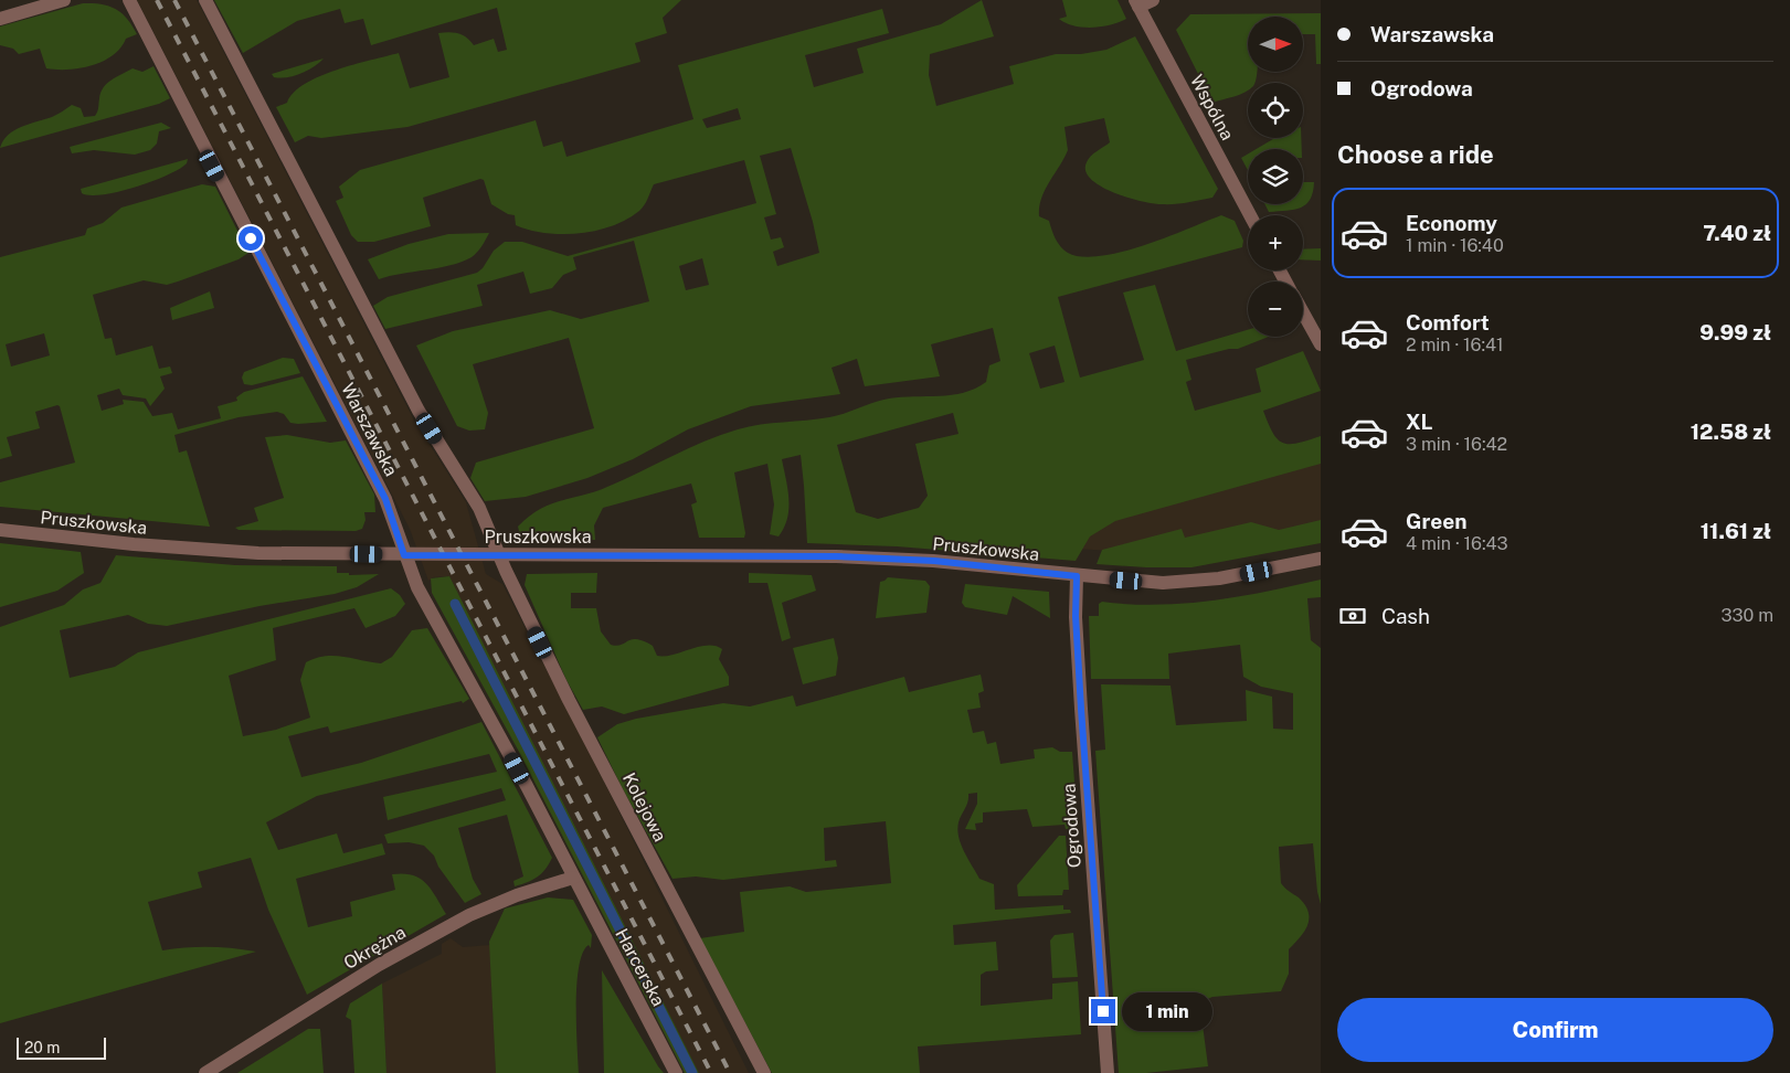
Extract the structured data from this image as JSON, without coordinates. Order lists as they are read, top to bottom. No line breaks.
{"streets":{"street":["Wspólna","Warszawska","Pruszkowska","Kolejowa","Ogrodowa","Okrężna","Harcerska"]},"crossings":[["Warszawska","Pruszkowska"],["Warszawska","Okrężna"],["Warszawska","Harcerska"],["Pruszkowska","Kolejowa"],["Pruszkowska","Ogrodowa"],["Okrężna","Harcerska"]],"scale_bar":"20 m","north":"right","page":{"banner":["Warszawska","Ogrodowa"],"map_buttons":["+","−"],"heading":"Choose a ride","list":[{"name":"Economy","note":"1 min · 16:40","value":"7.40 zł"},{"name":"Comfort","note":"2 min · 16:41","value":"9.99 zł"},{"name":"XL","note":"3 min · 16:42","value":"12.58 zł"},{"name":"Green","note":"4 min · 16:43","value":"11.61 zł"}],"pay":["Cash","330 m"],"buttons":"Confirm","bubble":"1 min","scale":"20 m"}}
